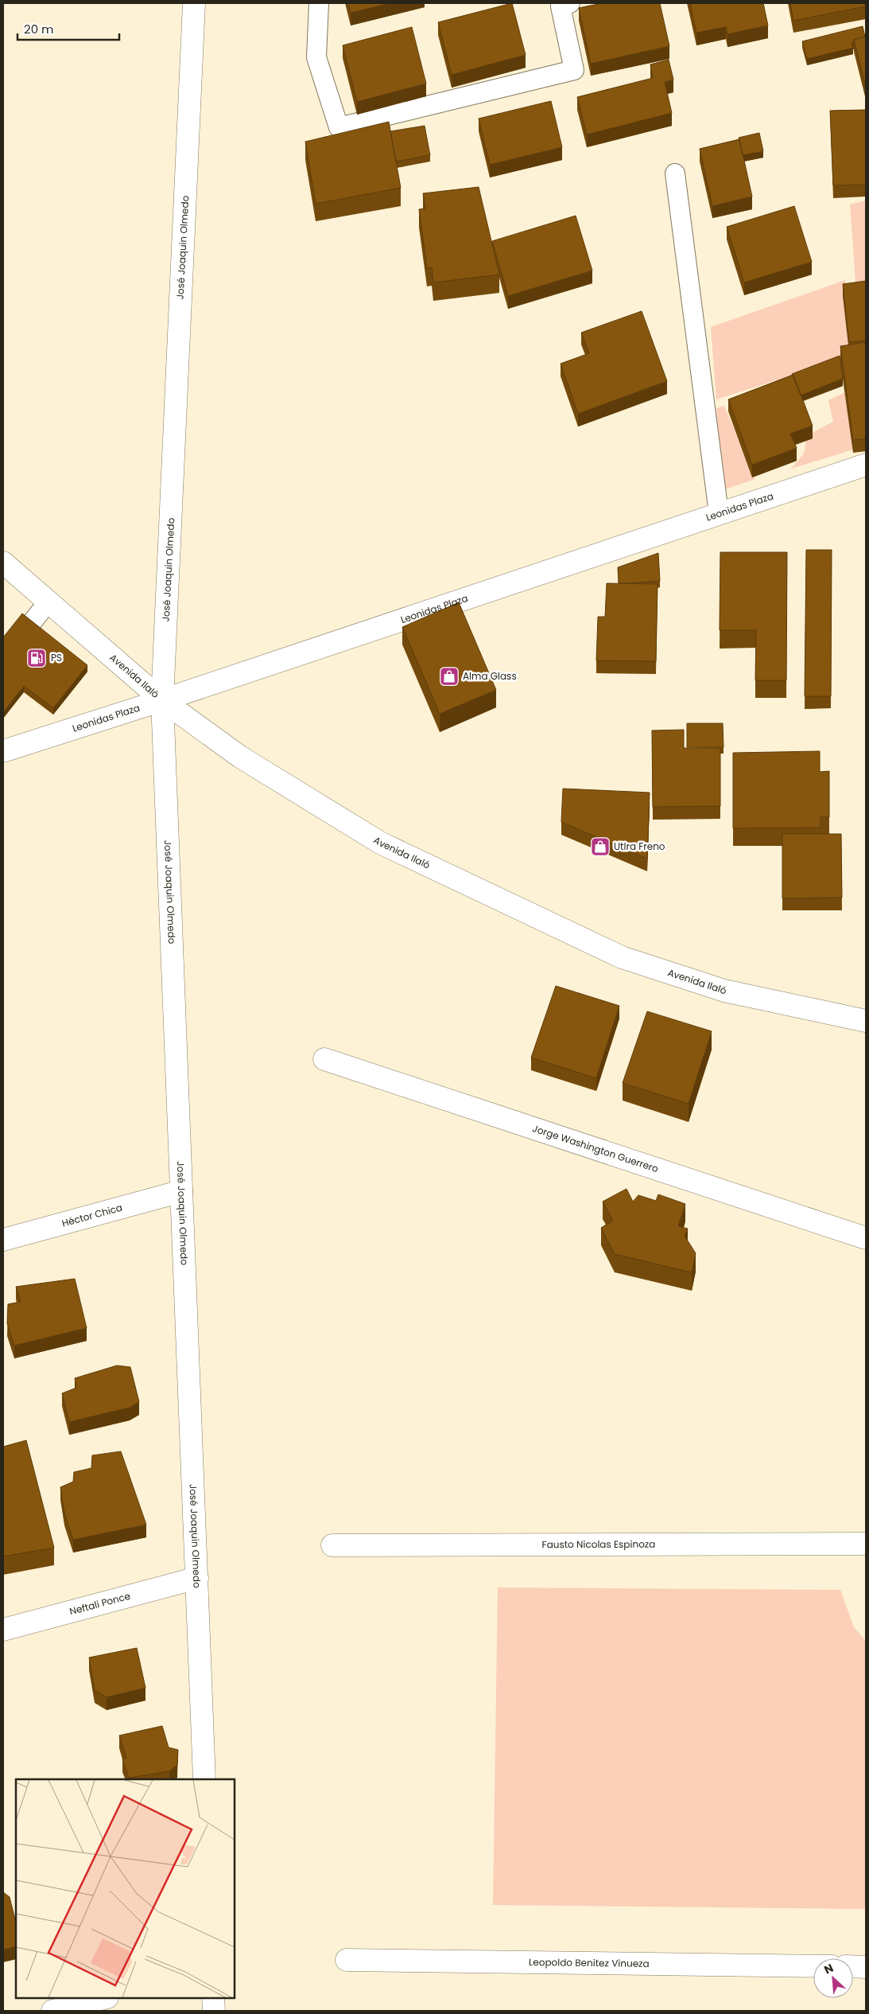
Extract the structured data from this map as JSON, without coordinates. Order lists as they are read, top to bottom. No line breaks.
{"streets":{"street":["José Joaquin Olmedo","Leonidas Plaza","Avenida Ilaló","Jorge Washington Guerrero","Héctor Chica","Fausto Nicolas Espinoza","Neftali Ponce","Leopoldo Benitez Vinueza"]},"crossings":[["José Joaquin Olmedo","Leonidas Plaza"],["José Joaquin Olmedo","Avenida Ilaló"],["José Joaquin Olmedo","Héctor Chica"],["José Joaquin Olmedo","Neftali Ponce"],["Leonidas Plaza","Avenida Ilaló"]],"places":{"fuel station":["PS"],"shop":["Alma Glass","Utlra Freno"]},"scale_bar":"20 m","north":"top left"}
